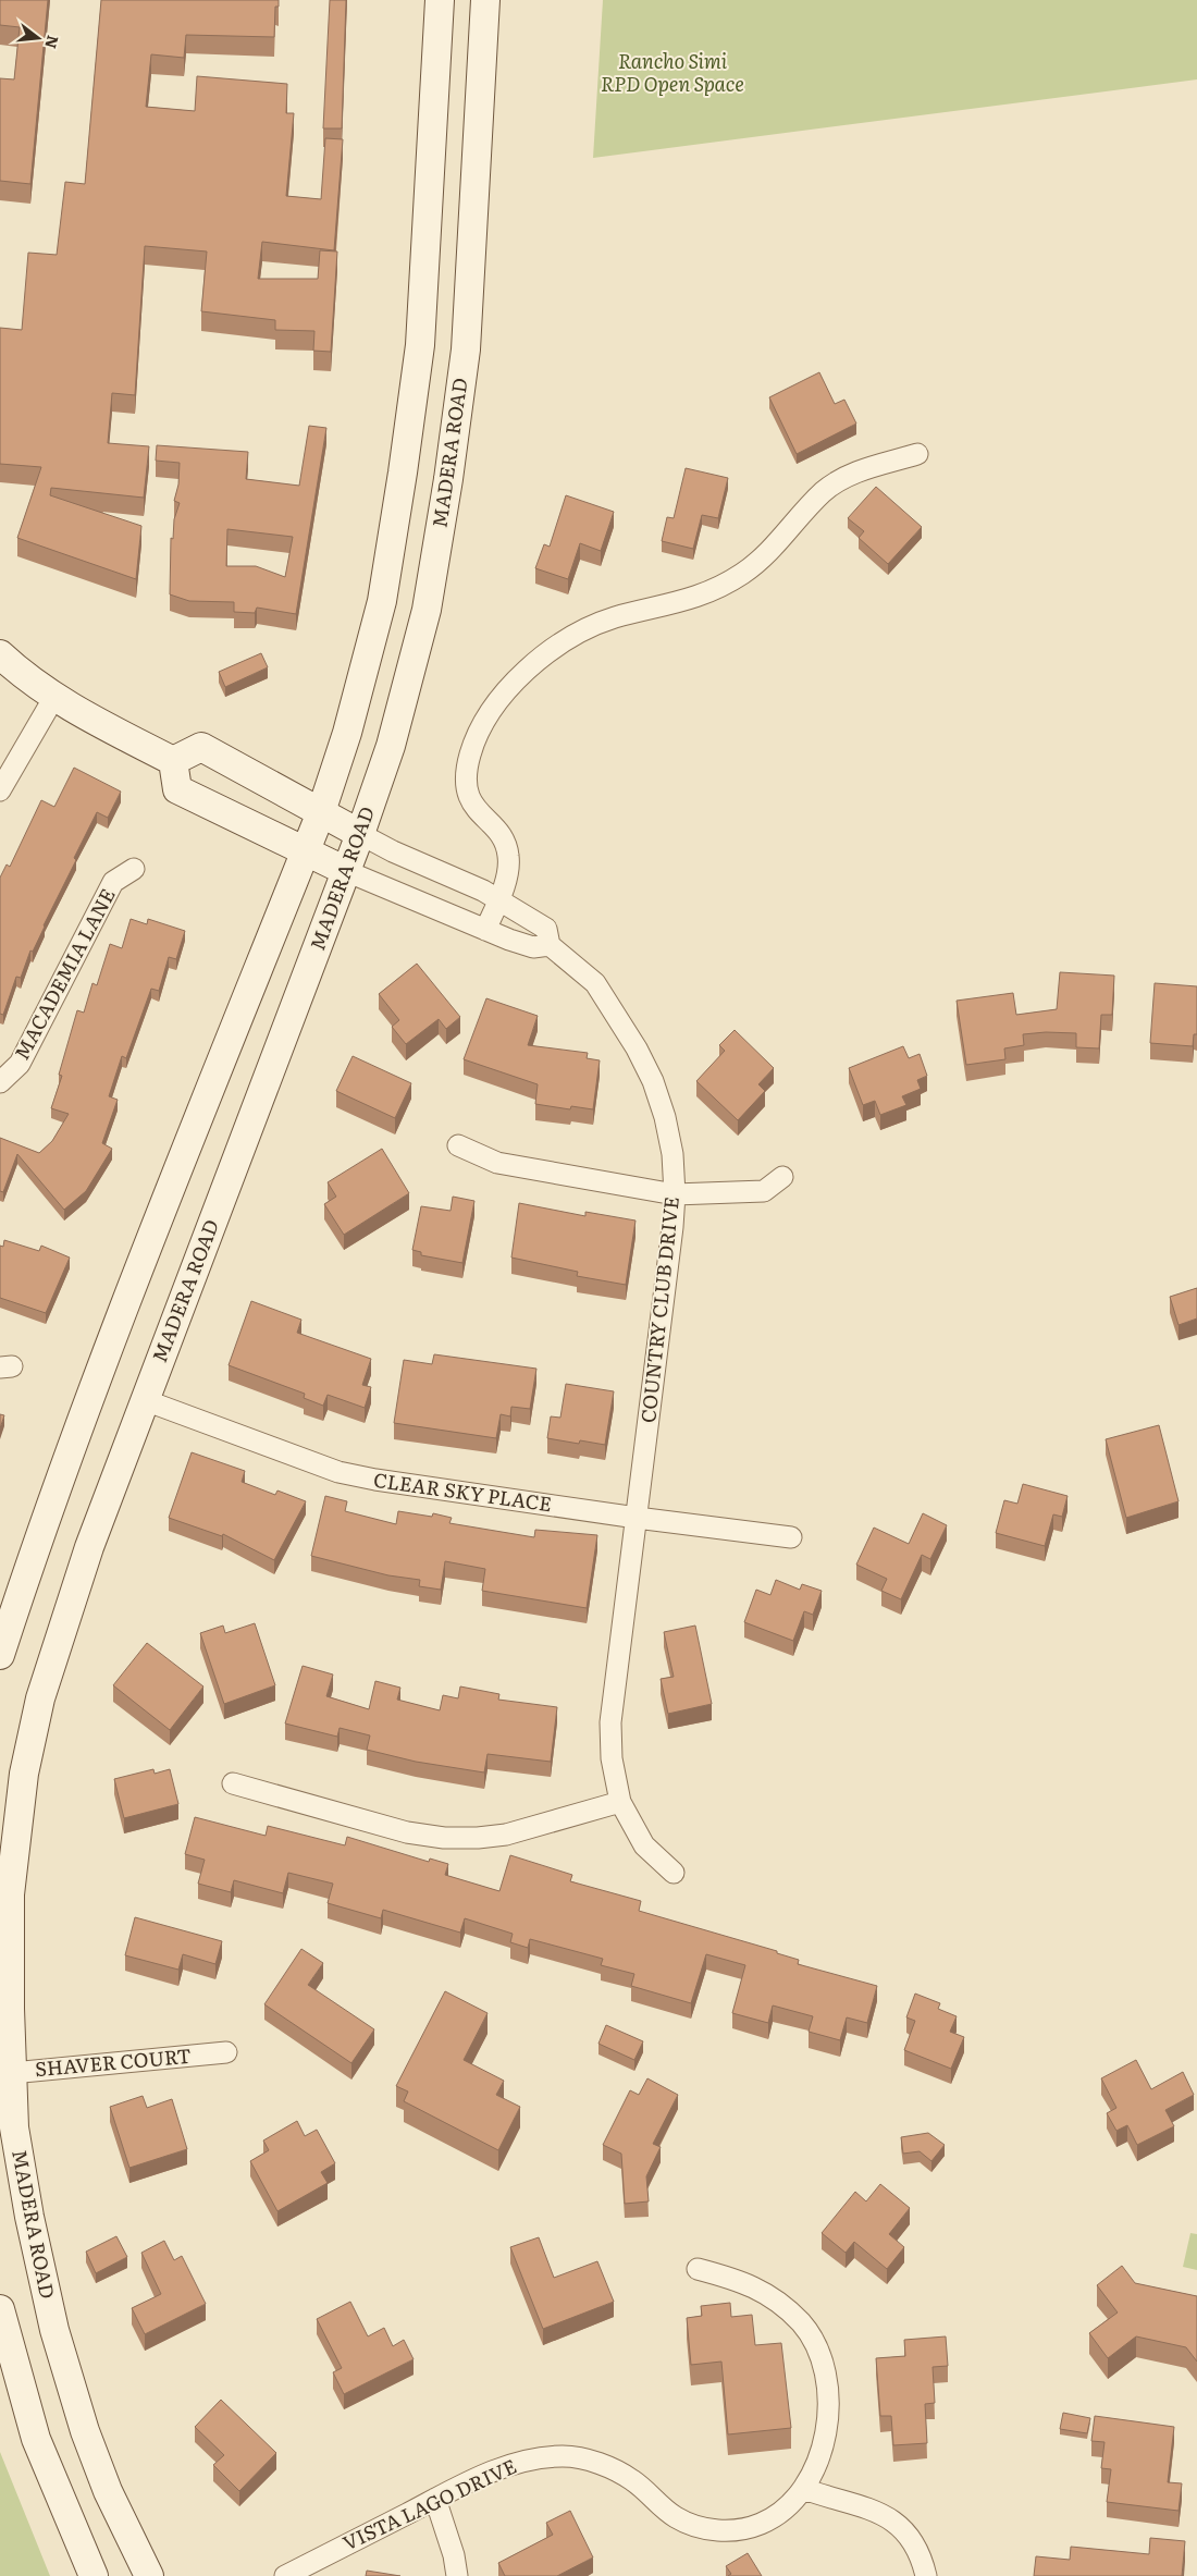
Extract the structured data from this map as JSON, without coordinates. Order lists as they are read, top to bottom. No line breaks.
{"streets":{"main road":["MADERA ROAD"],"street":["MACADEMIA LANE","COUNTRY CLUB DRIVE","CLEAR SKY PLACE","SHAVER COURT","VISTA LAGO DRIVE"]},"crossings":[["MADERA ROAD","COUNTRY CLUB DRIVE"],["MADERA ROAD","CLEAR SKY PLACE"],["MADERA ROAD","SHAVER COURT"],["COUNTRY CLUB DRIVE","CLEAR SKY PLACE"]],"parks":["Rancho Simi RPD Open Space"],"north":"right"}
